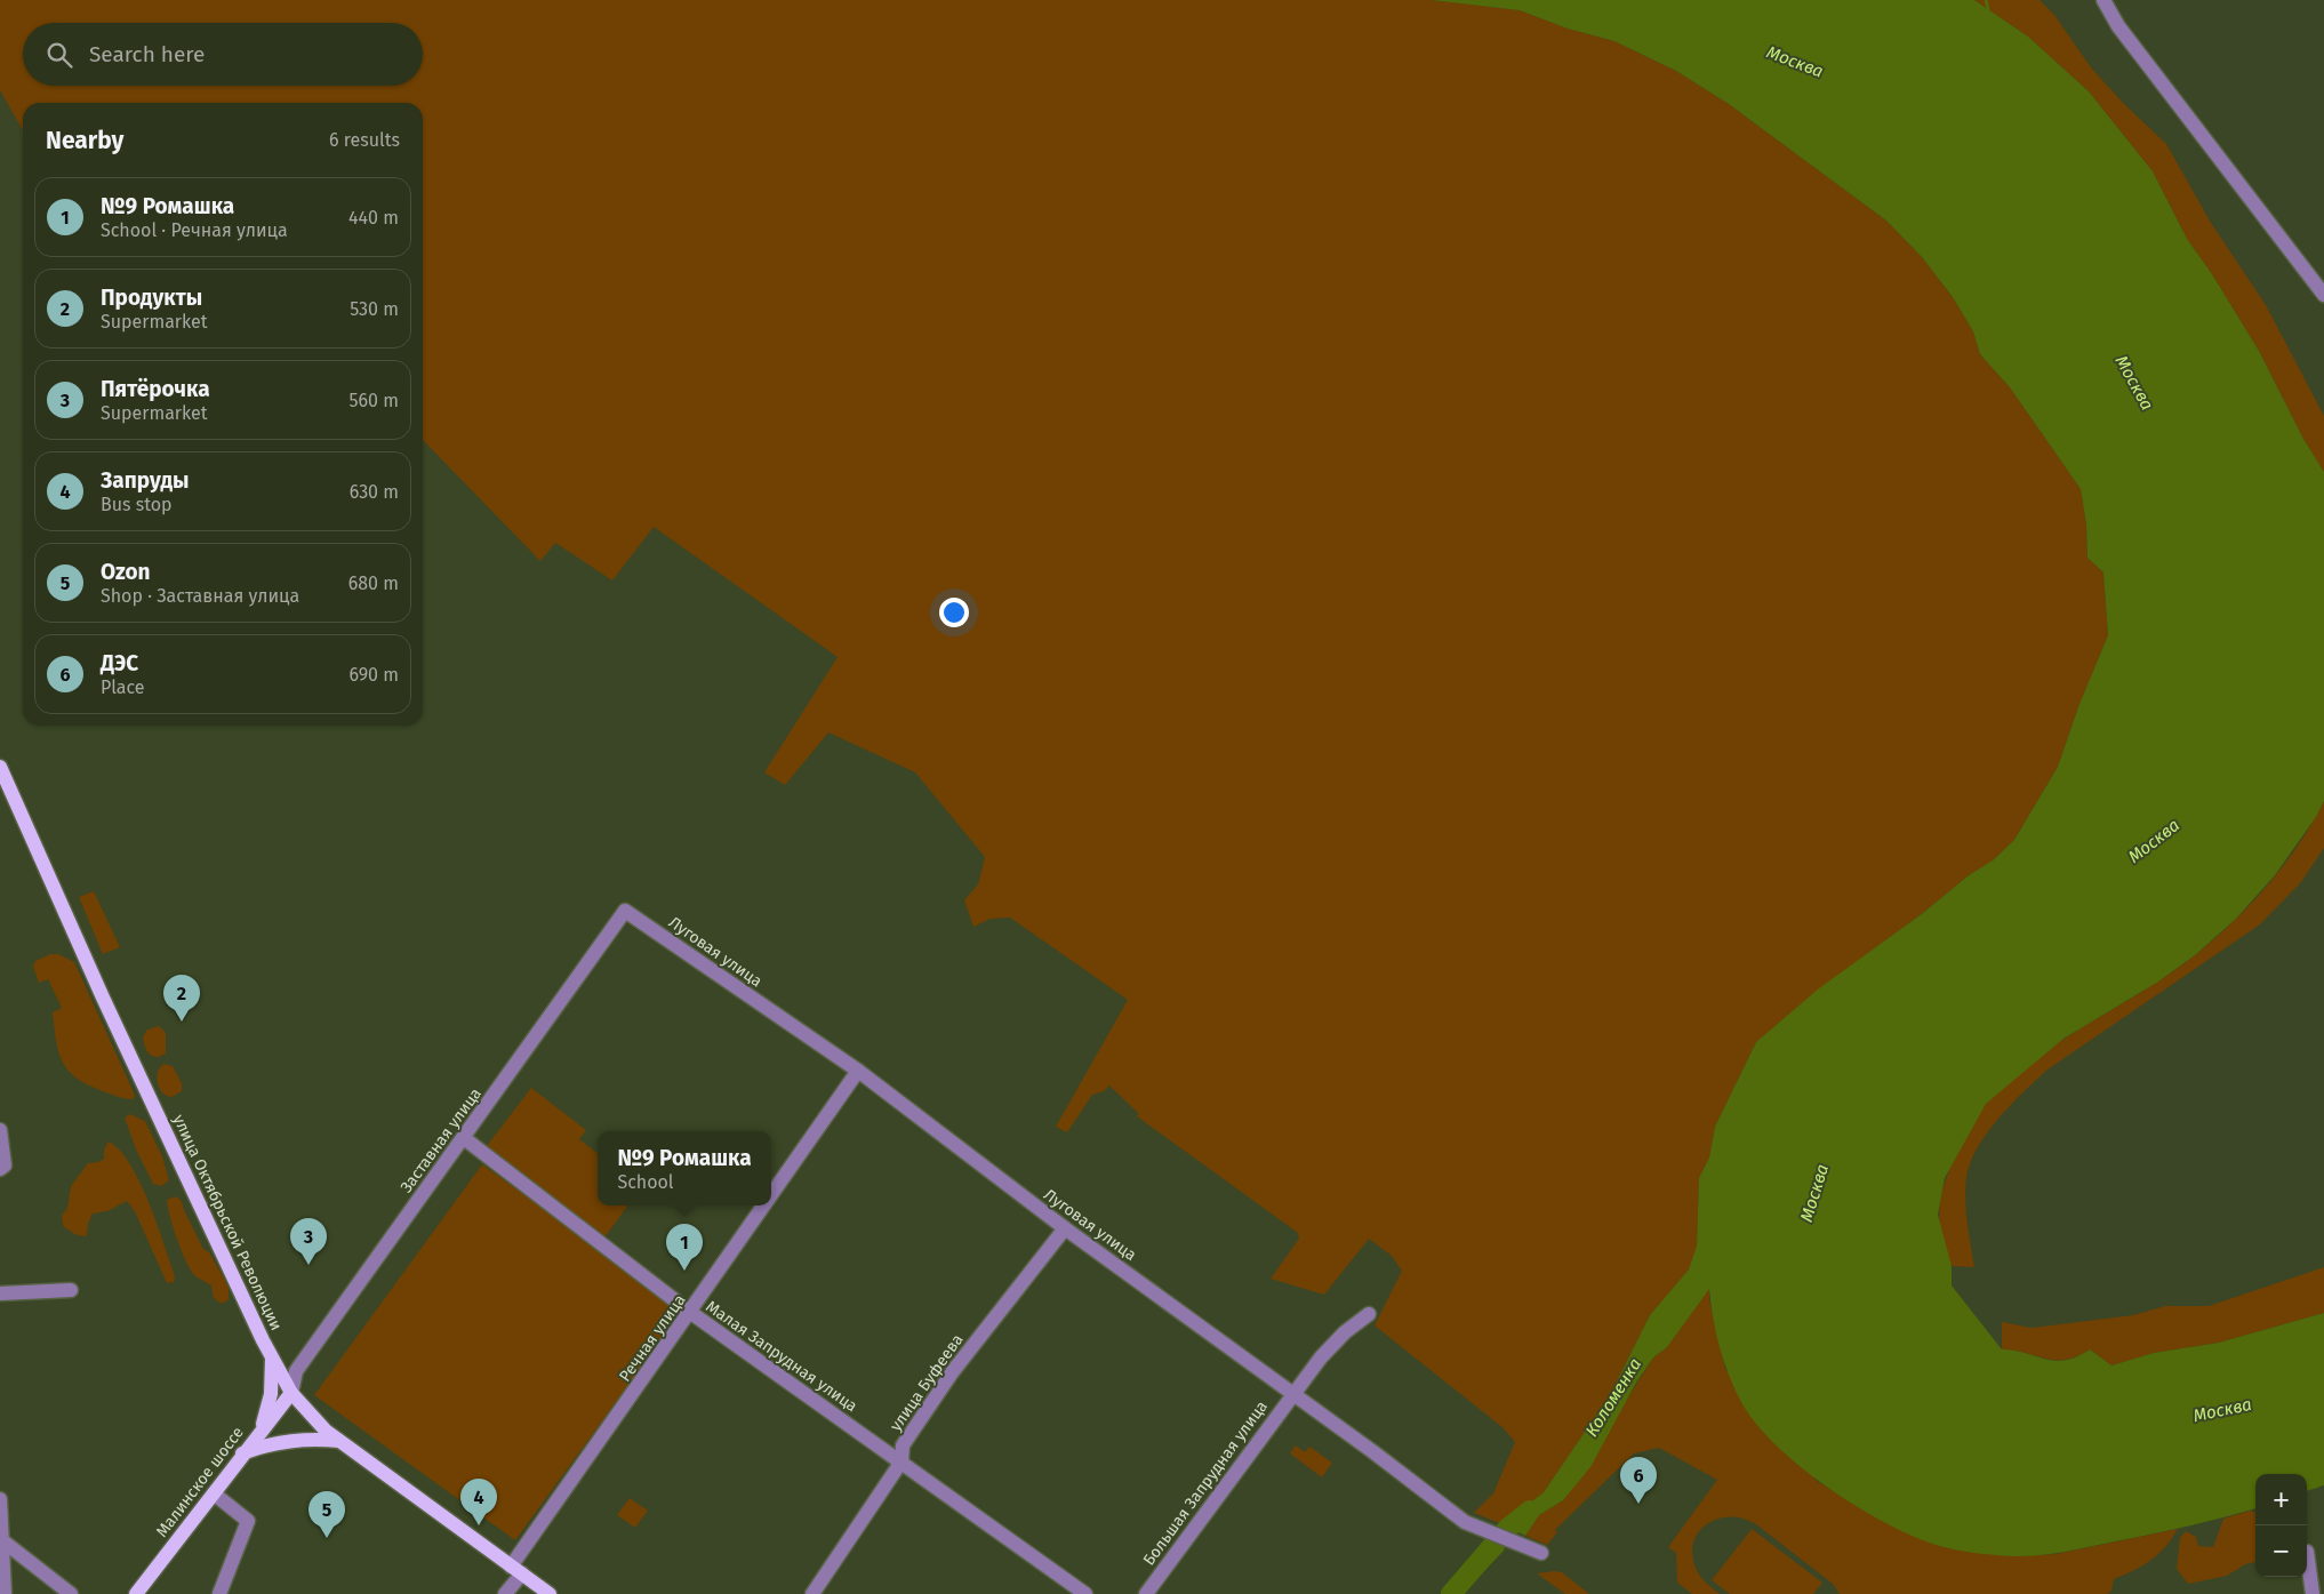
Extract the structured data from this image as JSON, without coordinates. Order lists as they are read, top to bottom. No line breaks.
{"streets":{"main road":["улица Октябрьской Революции","Малинское шоссе"],"street":["Луговая улица","Заставная улица","Речная улица","Малая Запрудная улица","улица Буфеева","Большая Запрудная улица"]},"crossings":[["Луговая улица","Заставная улица"],["Луговая улица","Речная улица"],["Луговая улица","улица Буфеева"],["Луговая улица","Большая Запрудная улица"],["Заставная улица","улица Октябрьской Революции"],["Заставная улица","Малая Запрудная улица"],["Заставная улица","Малинское шоссе"],["улица Октябрьской Революции","Речная улица"],["улица Октябрьской Революции","Малинское шоссе"],["Речная улица","Малая Запрудная улица"],["Малая Запрудная улица","улица Буфеева"]],"water":["Москва","Коломенка"],"page":{"search":"Search here","heading":["Nearby","6 results"],"list":[{"mark":"1","name":"№9 Ромашка","note":"School · Речная улица","value":"440 m"},{"mark":"2","name":"Продукты","note":"Supermarket","value":"530 m"},{"mark":"3","name":"Пятёрочка","note":"Supermarket","value":"560 m"},{"mark":"4","name":"Запруды","note":"Bus stop","value":"630 m"},{"mark":"5","name":"Ozon","note":"Shop · Заставная улица","value":"680 m"},{"mark":"6","name":"ДЭС","note":"Place","value":"690 m"}],"pins":["2","3","1","6","4","5"],"popup":["№9 Ромашка","School"],"map_buttons":["+","−"]}}
